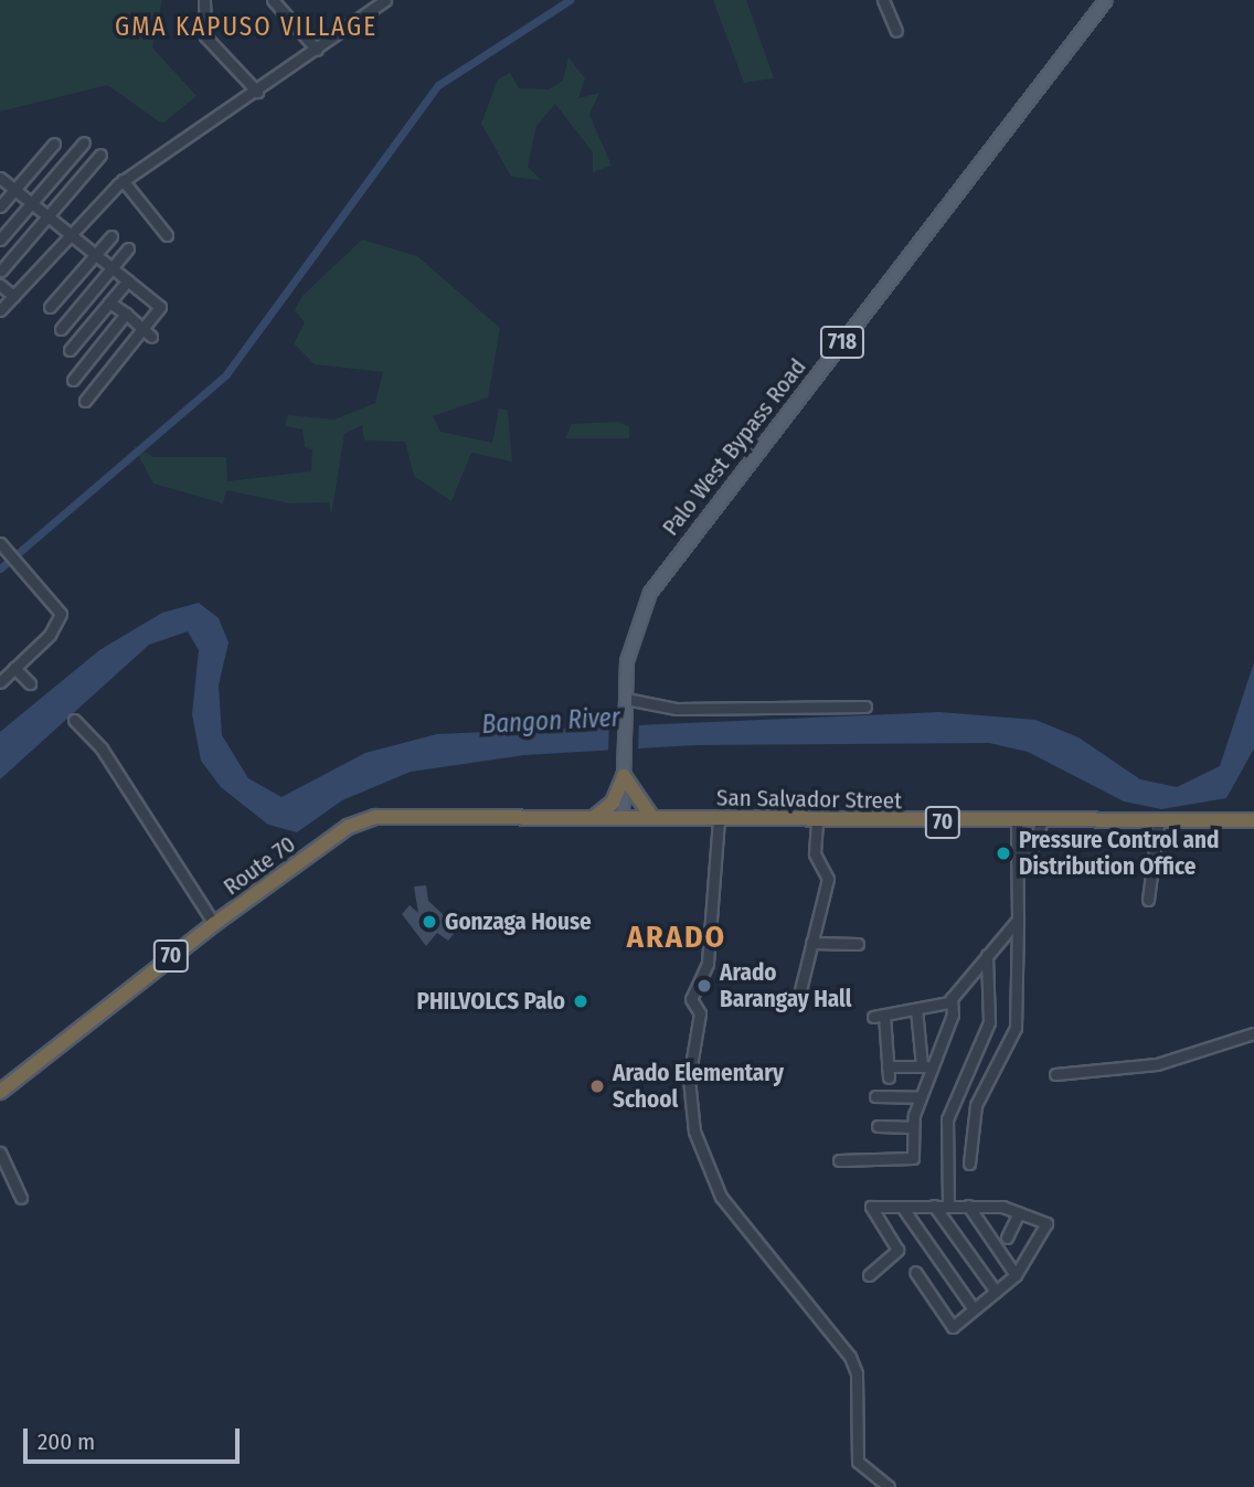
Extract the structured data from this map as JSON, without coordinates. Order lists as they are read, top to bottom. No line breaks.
{"streets":{"highway":["San Salvador Street","70","Route 70"],"main road":["718","Palo West Bypass Road"]},"crossings":[["Palo West Bypass Road","San Salvador Street"],["San Salvador Street","Route 70"]],"districts":["GMA KAPUSO VILLAGE","ARADO"],"water":["Bangon River"],"places":["Pressure Control and Distribution Office","Gonzaga House","Arado Barangay Hall","PHILVOLCS Palo","Arado Elementary School"],"scale_bar":"200 m"}
